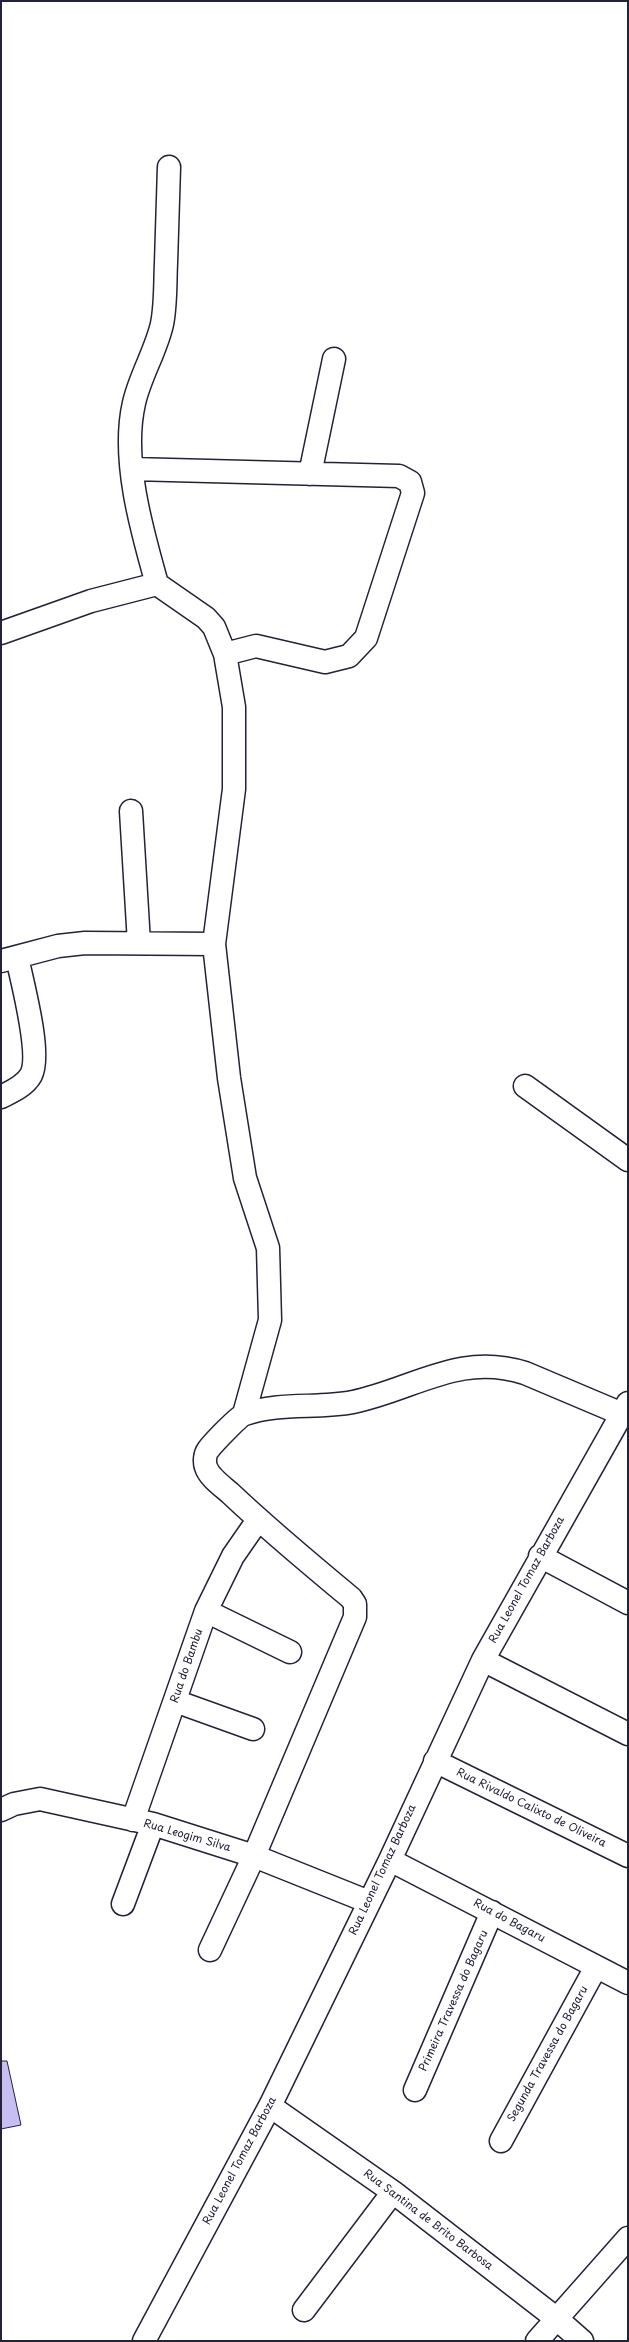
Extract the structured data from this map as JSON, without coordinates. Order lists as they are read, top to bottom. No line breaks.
{"streets":{"street":["Rua Leonel Tomaz Barboza","Rua do Bambu","Rua Rivaldo Calixto de Oliveira","Rua Leogim Silva","Rua do Bagaru","Primeira Travessa do Bagaru","Segunda Travessa do Bagaru","Rua Santina de Brito Barbosa"]},"crossings":[["Rua Leonel Tomaz Barboza","Rua Rivaldo Calixto de Oliveira"],["Rua Leonel Tomaz Barboza","Rua Leogim Silva"],["Rua Leonel Tomaz Barboza","Rua do Bagaru"],["Rua Leonel Tomaz Barboza","Rua Santina de Brito Barbosa"],["Rua do Bambu","Rua Leogim Silva"],["Rua do Bagaru","Primeira Travessa do Bagaru"],["Rua do Bagaru","Segunda Travessa do Bagaru"]]}
